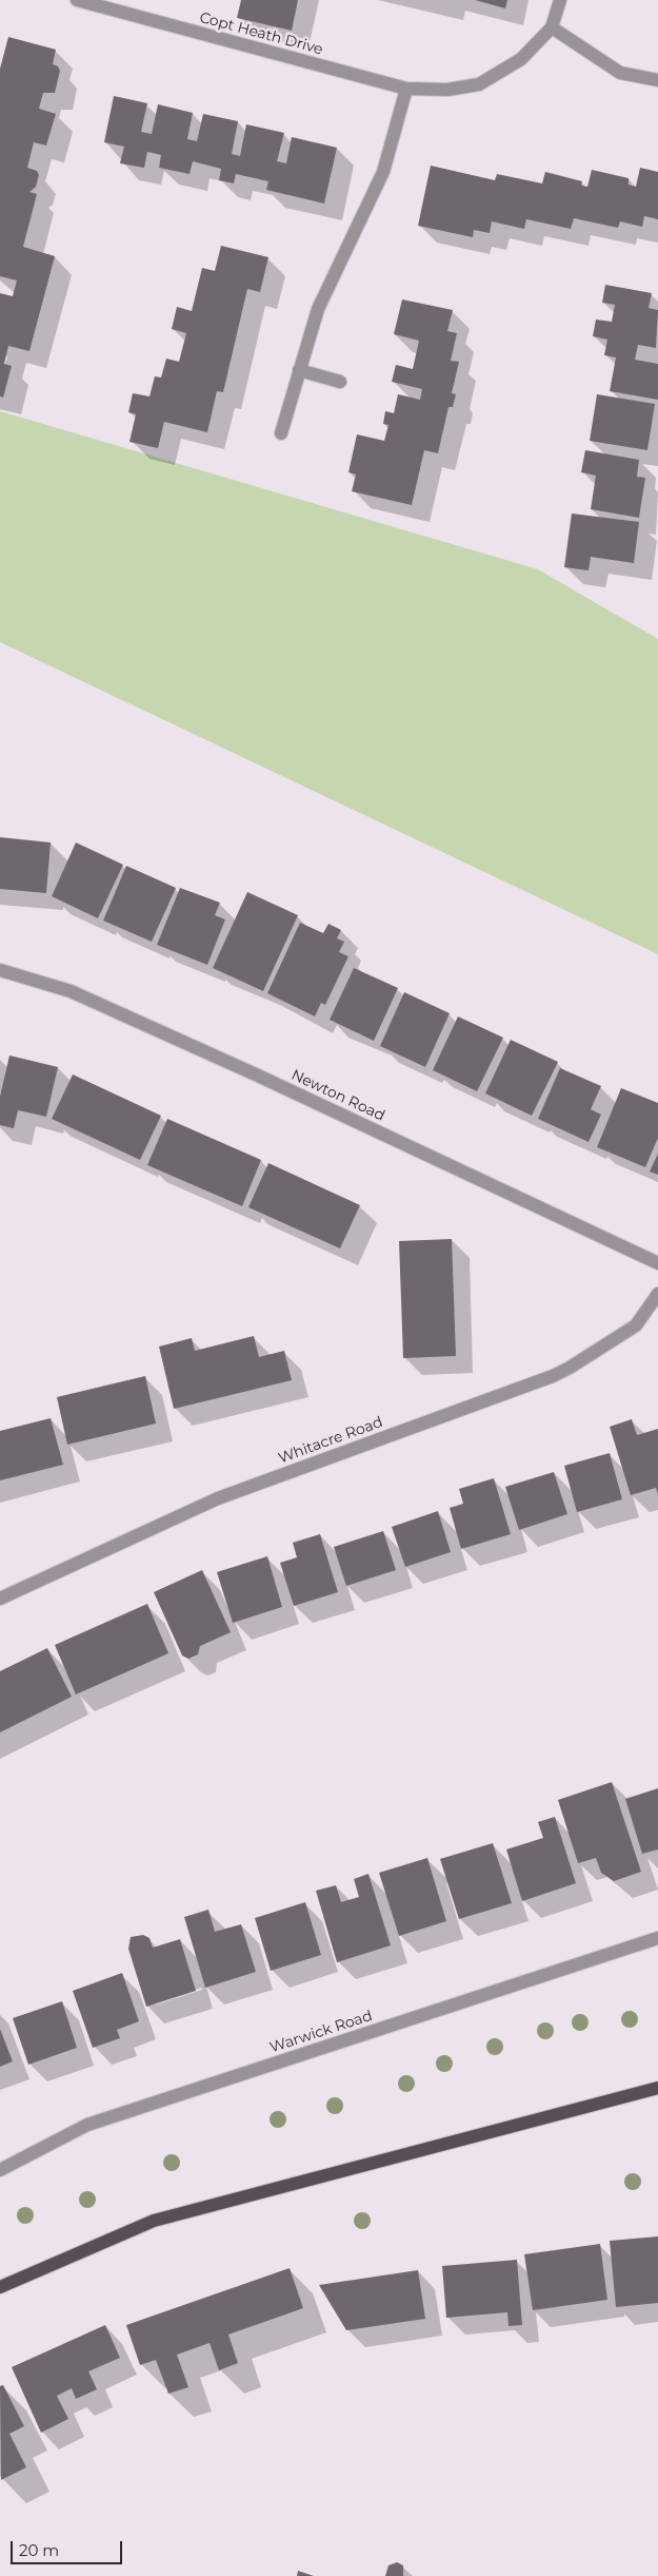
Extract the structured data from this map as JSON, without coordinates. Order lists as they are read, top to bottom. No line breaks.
{"streets":{"street":["Copt Heath Drive","Newton Road","Whitacre Road","Warwick Road"]},"scale_bar":"20 m"}
